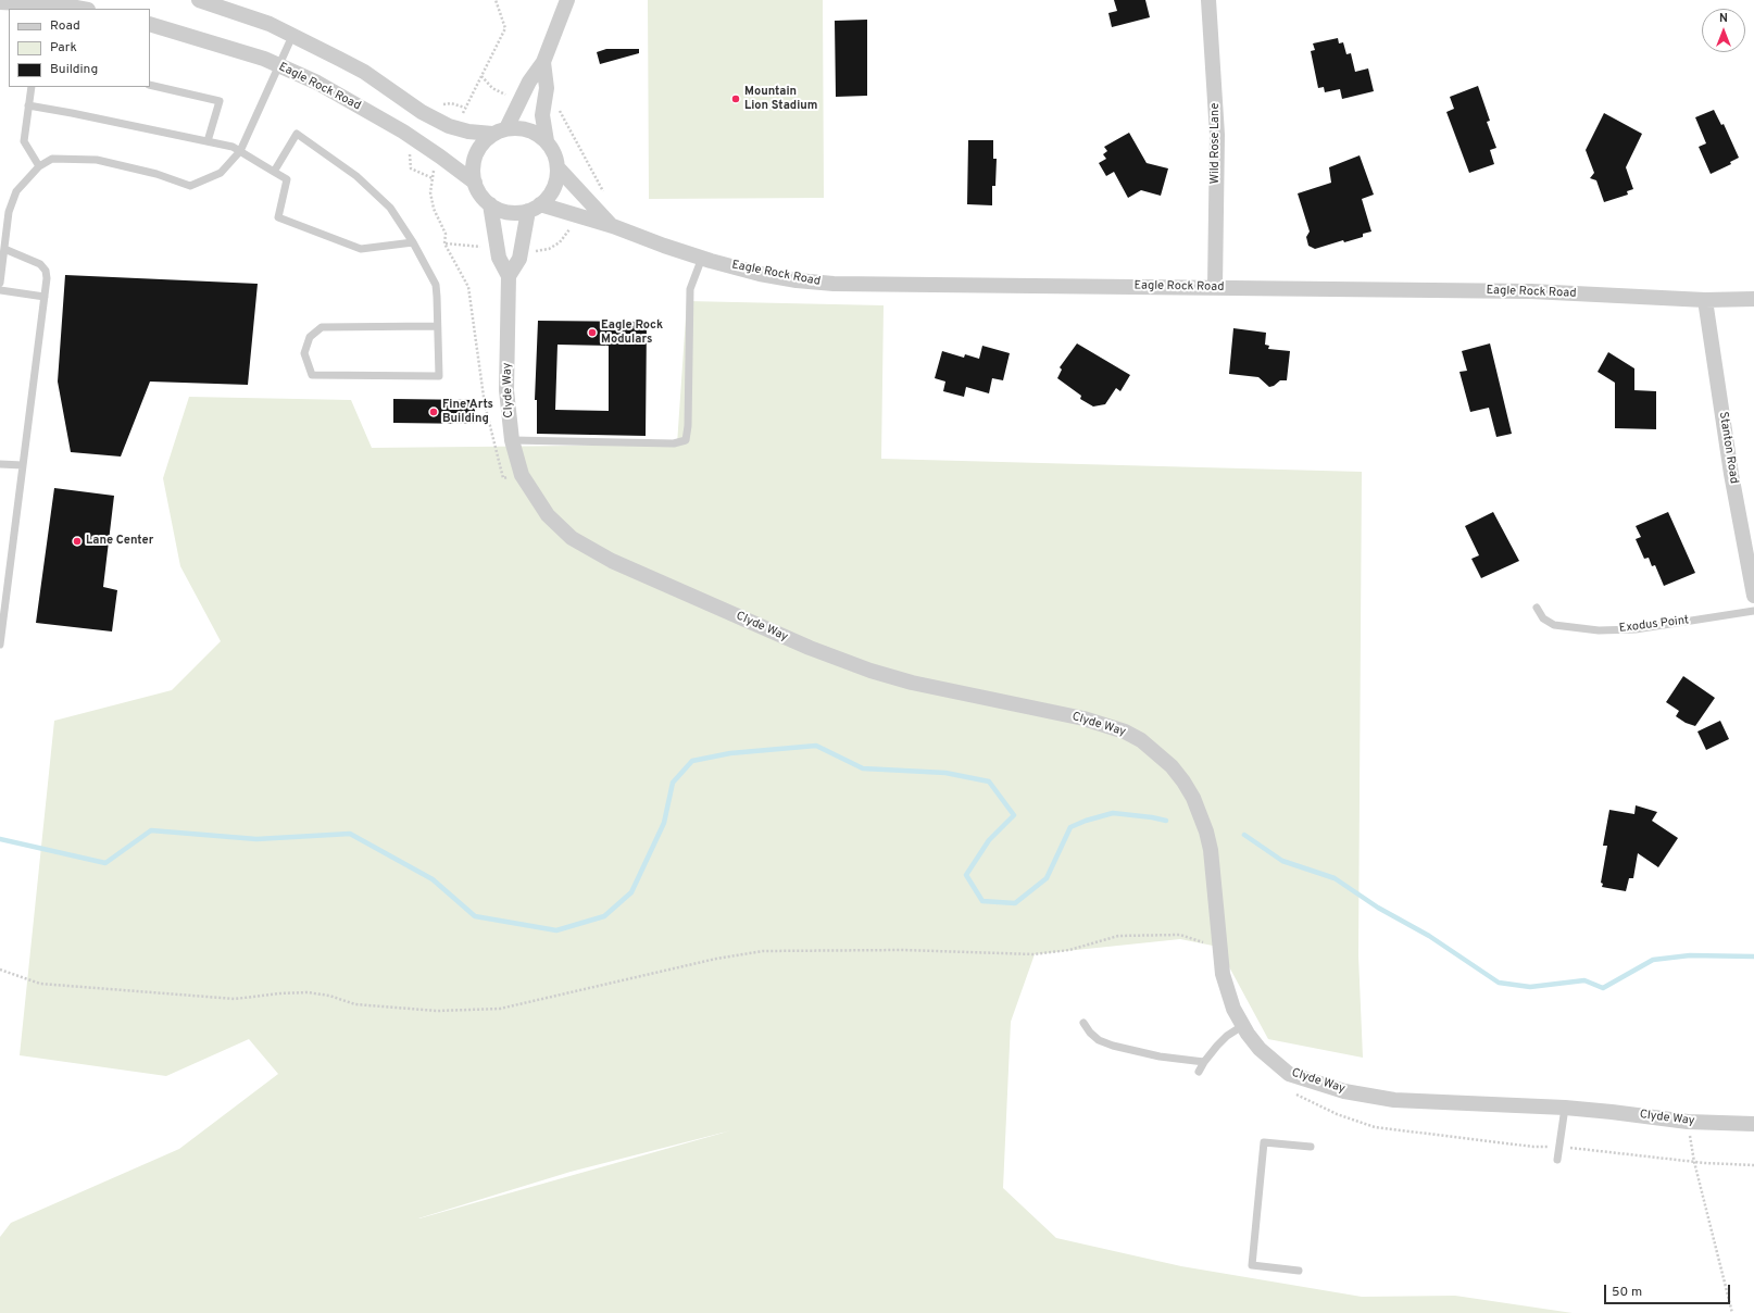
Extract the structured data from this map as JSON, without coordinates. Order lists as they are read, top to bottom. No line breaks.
{"streets":{"street":["Eagle Rock Road","Wild Rose Lane","Clyde Way","Stanton Road"],"lane":["Exodus Point"]},"crossings":[["Eagle Rock Road","Wild Rose Lane"],["Eagle Rock Road","Stanton Road"]],"places":["Mountain Lion Stadium","Eagle Rock Modulars","Fine Arts Building","Lane Center"],"legend":["Road","Park","Building"],"scale_bar":"50 m","north":"top"}
